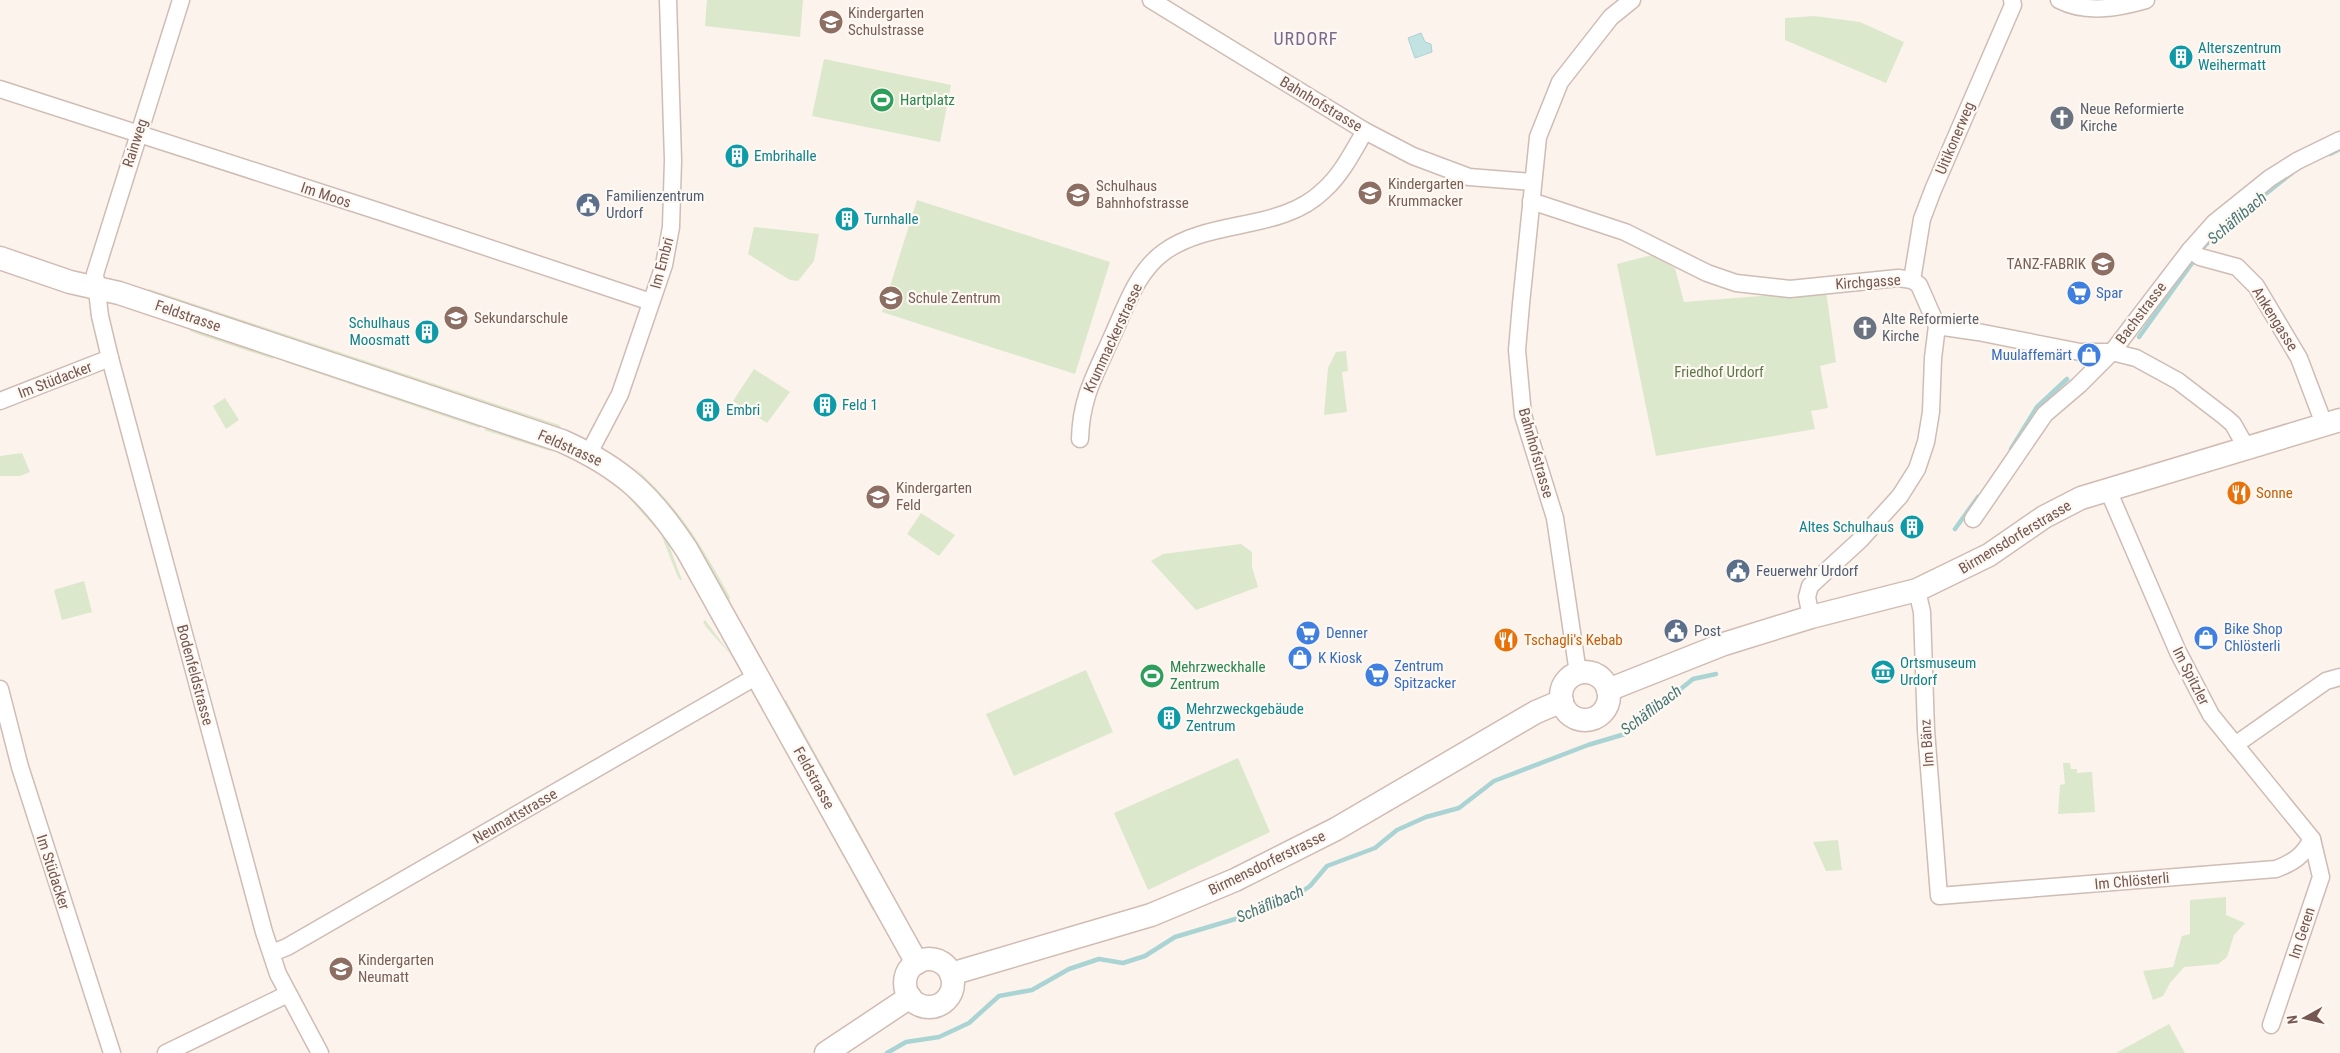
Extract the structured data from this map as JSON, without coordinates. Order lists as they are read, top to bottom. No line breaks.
{"streets":{"main road":["Feldstrasse","Birmensdorferstrasse"],"street":["Bahnhofstrasse","Uitikonerweg","Rainweg","Im Moos","Im Embri","Kirchgasse","Bachstrasse","Ankengasse","Krummackerstrasse","Im Stüdacker","Bodenfeldstrasse","Im Spitzler","Im Bänz","Neumattstrasse","Im Chlösterli","Im Geren"]},"crossings":[["Bahnhofstrasse","Kirchgasse"],["Bahnhofstrasse","Krummackerstrasse"],["Bahnhofstrasse","Birmensdorferstrasse"],["Uitikonerweg","Kirchgasse"],["Rainweg","Im Moos"],["Rainweg","Feldstrasse"],["Rainweg","Bodenfeldstrasse"],["Im Moos","Im Embri"],["Im Embri","Feldstrasse"],["Bachstrasse","Ankengasse"],["Feldstrasse","Birmensdorferstrasse"],["Feldstrasse","Bodenfeldstrasse"],["Feldstrasse","Neumattstrasse"],["Ankengasse","Birmensdorferstrasse"],["Im Stüdacker","Bodenfeldstrasse"],["Birmensdorferstrasse","Im Spitzler"],["Birmensdorferstrasse","Im Bänz"],["Bodenfeldstrasse","Neumattstrasse"],["Im Spitzler","Im Chlösterli"],["Im Spitzler","Im Geren"],["Im Bänz","Im Chlösterli"],["Im Chlösterli","Im Geren"]],"districts":["URDORF"],"water":["Schäflibach"],"parks":["Friedhof Urdorf"],"places":{"school or university":["Kindergarten Schulstrasse","Kindergarten Krummacker","Schulhaus Bahnhofstrasse","TANZ-FABRIK","Schule Zentrum","Sekundarschule","Kindergarten Feld","Kindergarten Neumatt"],"building":["Alterszentrum Weihermatt","Embrihalle","Turnhalle","Schulhaus Moosmatt","Feld 1","Embri","Altes Schulhaus","Mehrzweckgebäude Zentrum"],"sports":["Hartplatz","Mehrzweckhalle Zentrum"],"church":["Neue Reformierte Kirche","Alte Reformierte Kirche"],"public building":["Familienzentrum Urdorf","Feuerwehr Urdorf","Post"],"supermarket":["Spar","Denner","Zentrum Spitzacker"],"shop":["Muulaffemärt","Bike Shop Chlösterli","K Kiosk"],"restaurant":["Sonne","Tschagli's Kebab"],"museum":["Ortsmuseum Urdorf"]},"north":"left"}
